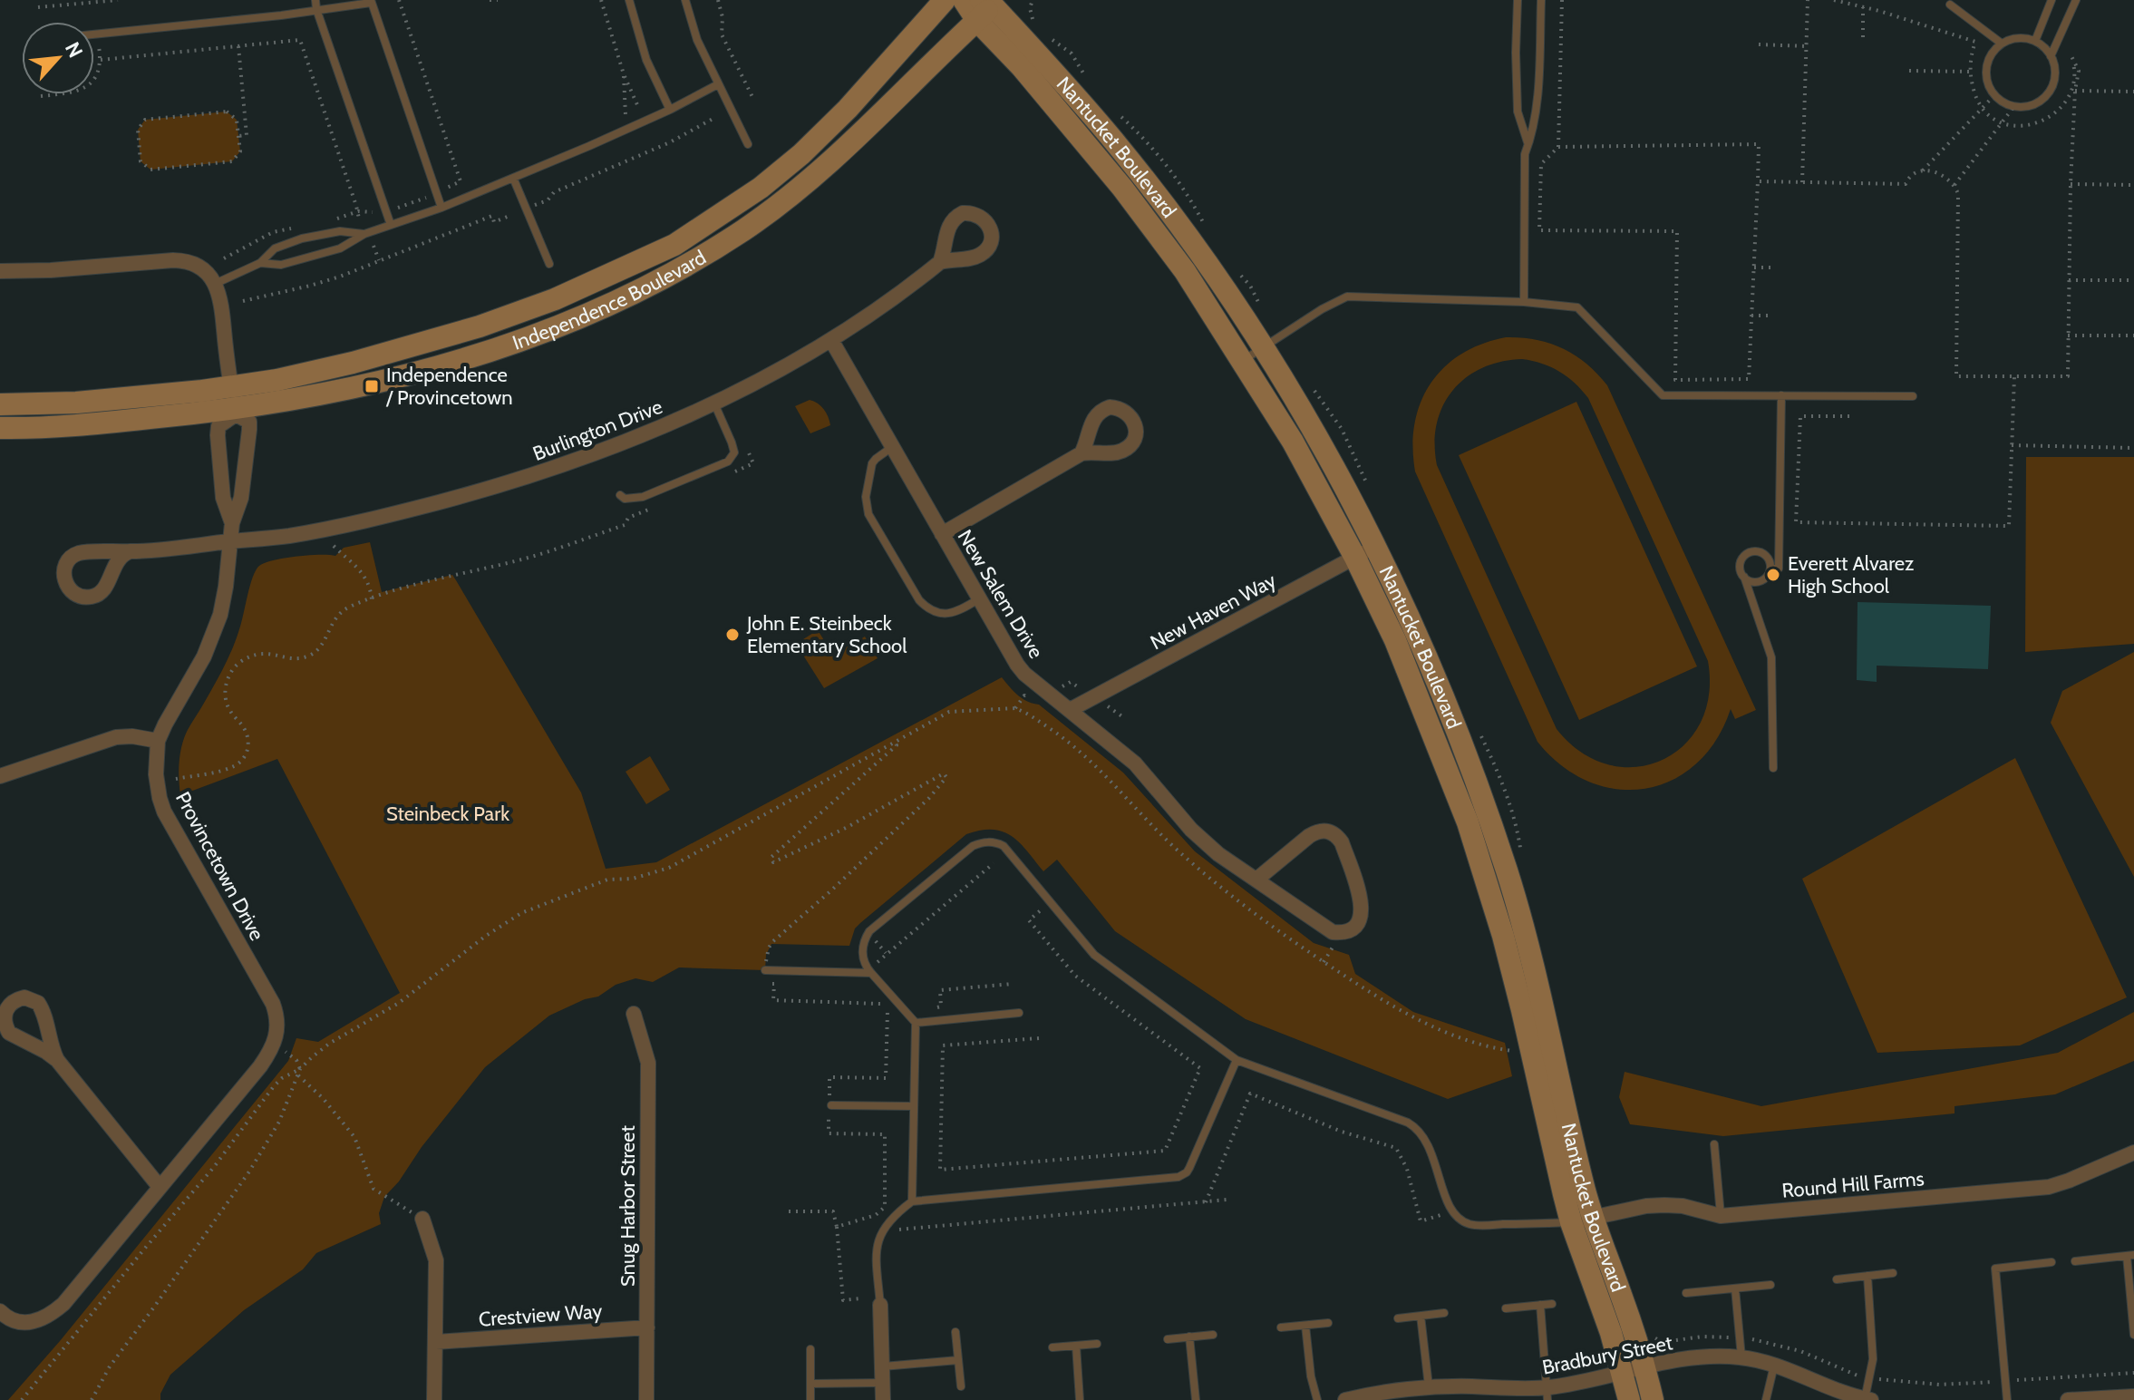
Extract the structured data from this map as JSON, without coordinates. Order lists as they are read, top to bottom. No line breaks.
{"streets":{"street":["Nantucket Boulevard","Independence Boulevard","Burlington Drive","New Salem Drive","New Haven Way","Provincetown Drive","Round Hill Farms","Snug Harbor Street","Crestview Way","Bradbury Street"]},"crossings":[["Nantucket Boulevard","Independence Boulevard"],["Nantucket Boulevard","New Haven Way"],["Nantucket Boulevard","Round Hill Farms"],["Nantucket Boulevard","Bradbury Street"],["Independence Boulevard","Provincetown Drive"],["Burlington Drive","New Salem Drive"],["Burlington Drive","Provincetown Drive"],["New Salem Drive","New Haven Way"],["Snug Harbor Street","Crestview Way"]],"parks":["Steinbeck Park"],"places":{"transit":["Independence / Provincetown"],"other":["Everett Alvarez High School","John E. Steinbeck Elementary School"]},"north":"top right"}
